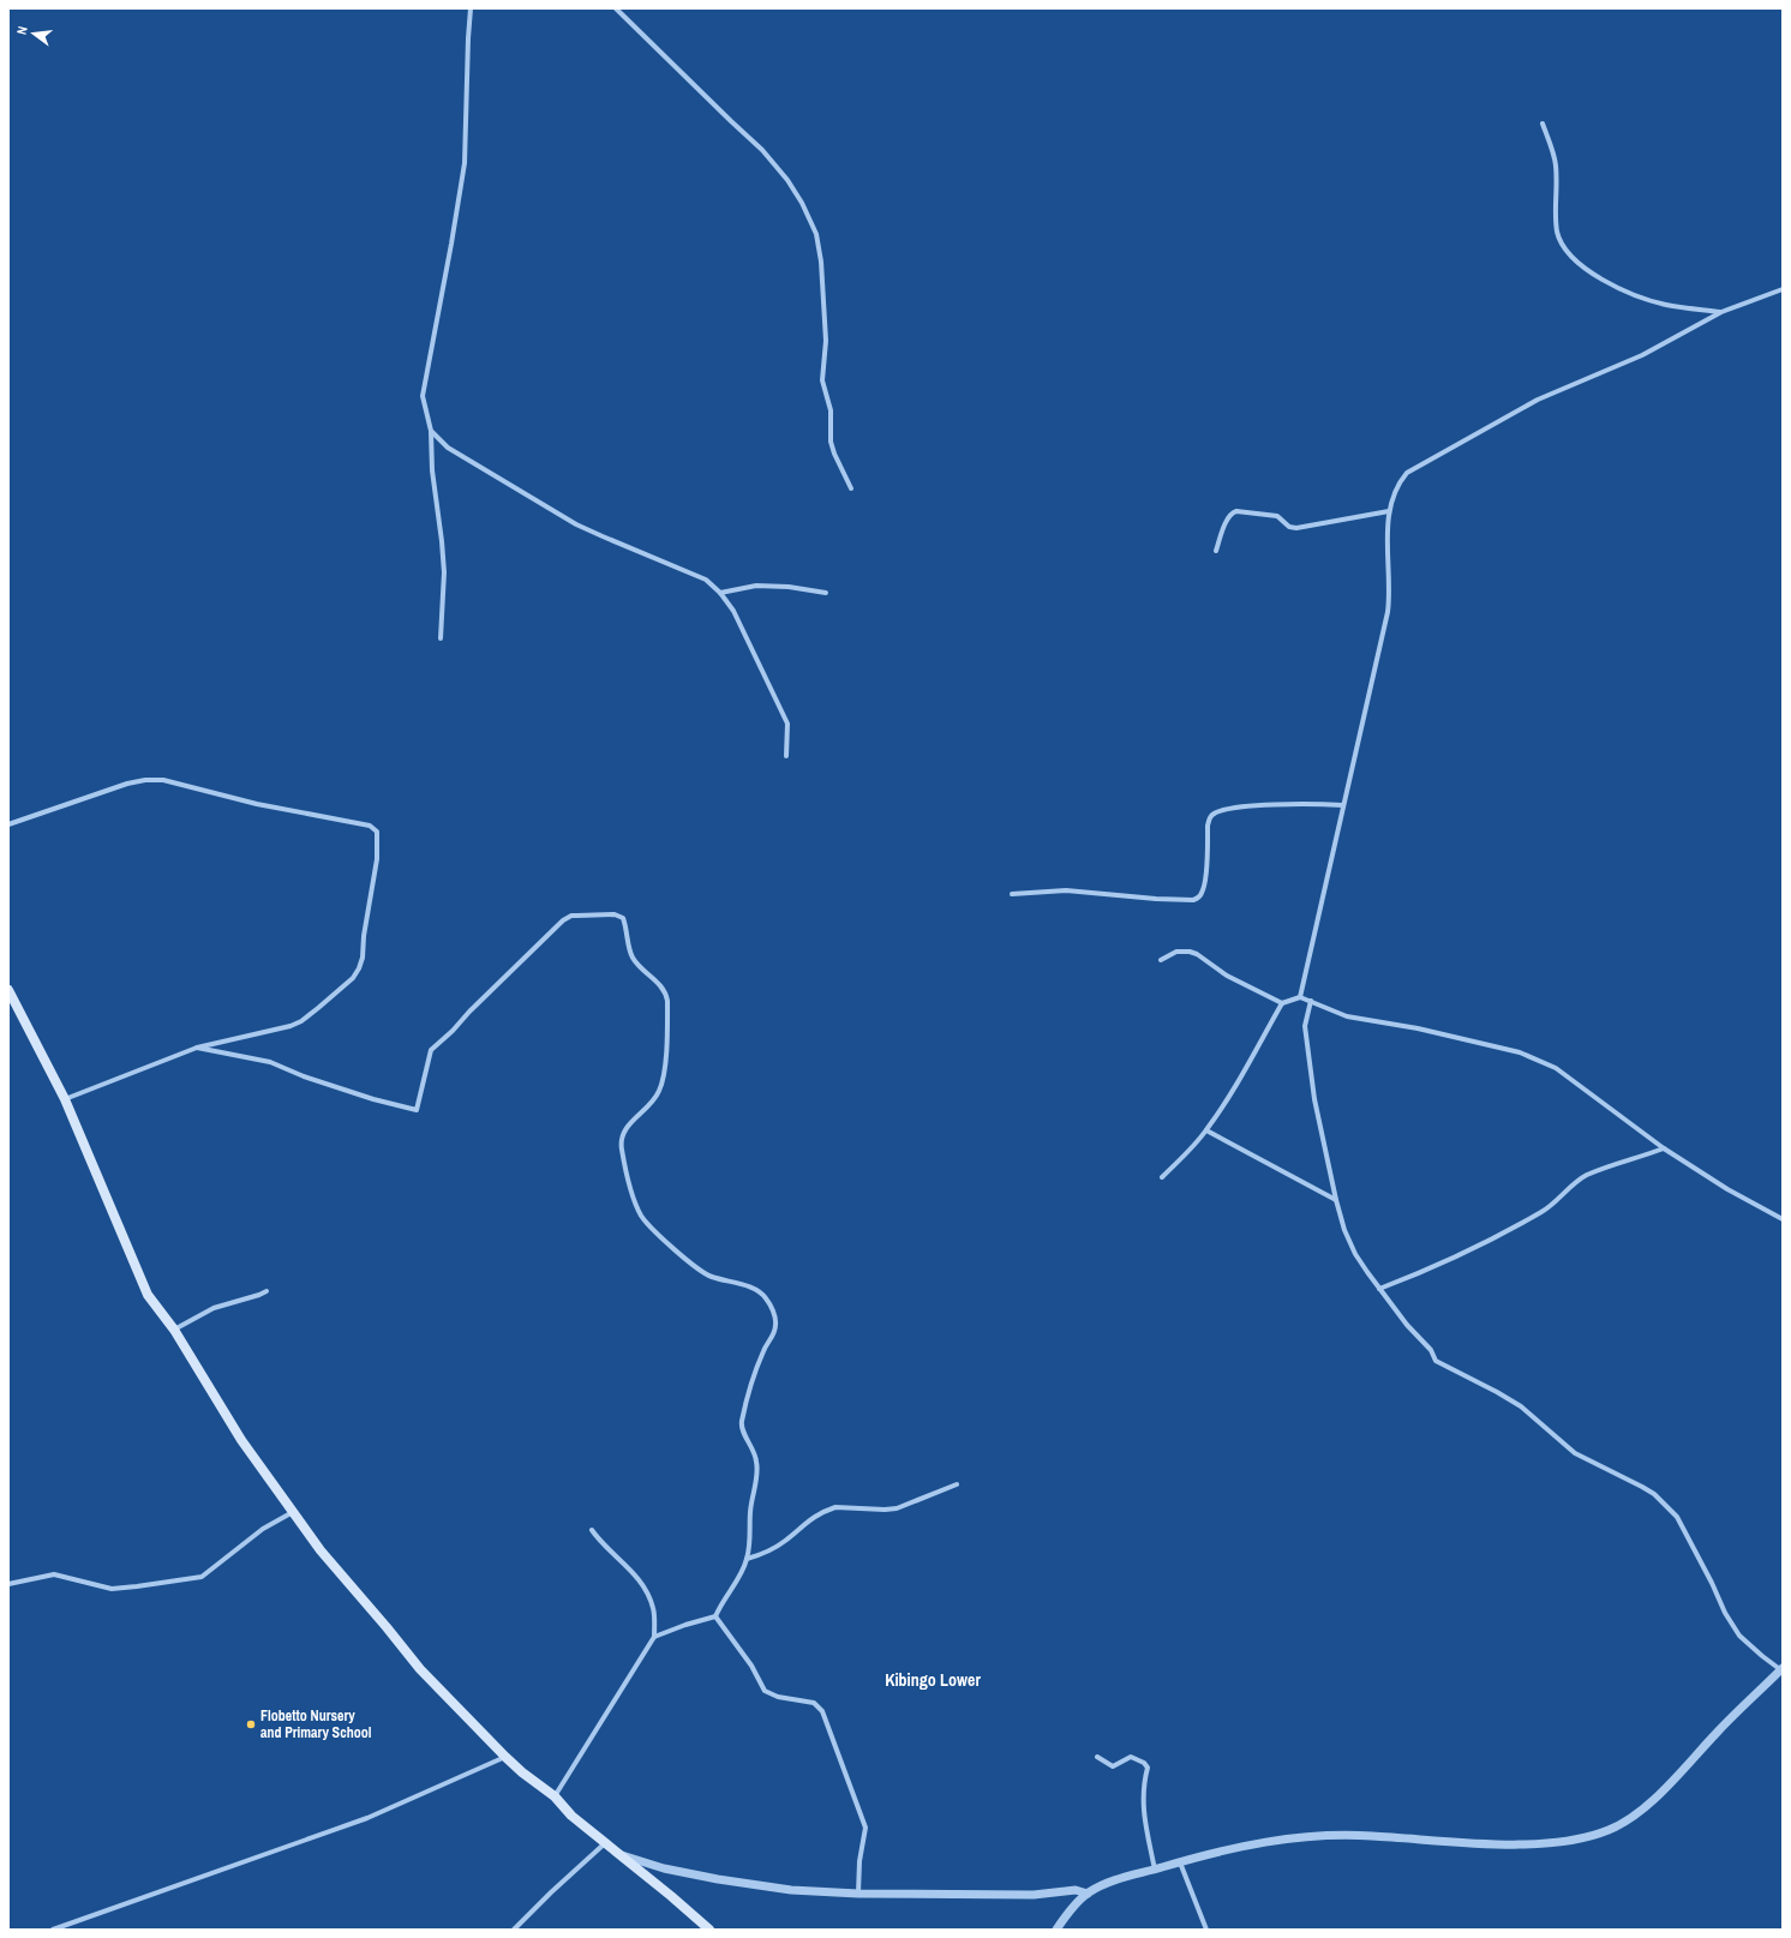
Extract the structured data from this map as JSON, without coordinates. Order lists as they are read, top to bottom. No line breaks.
{"districts":["Kibingo Lower"],"places":["Flobetto Nursery and Primary School"],"north":"left"}
